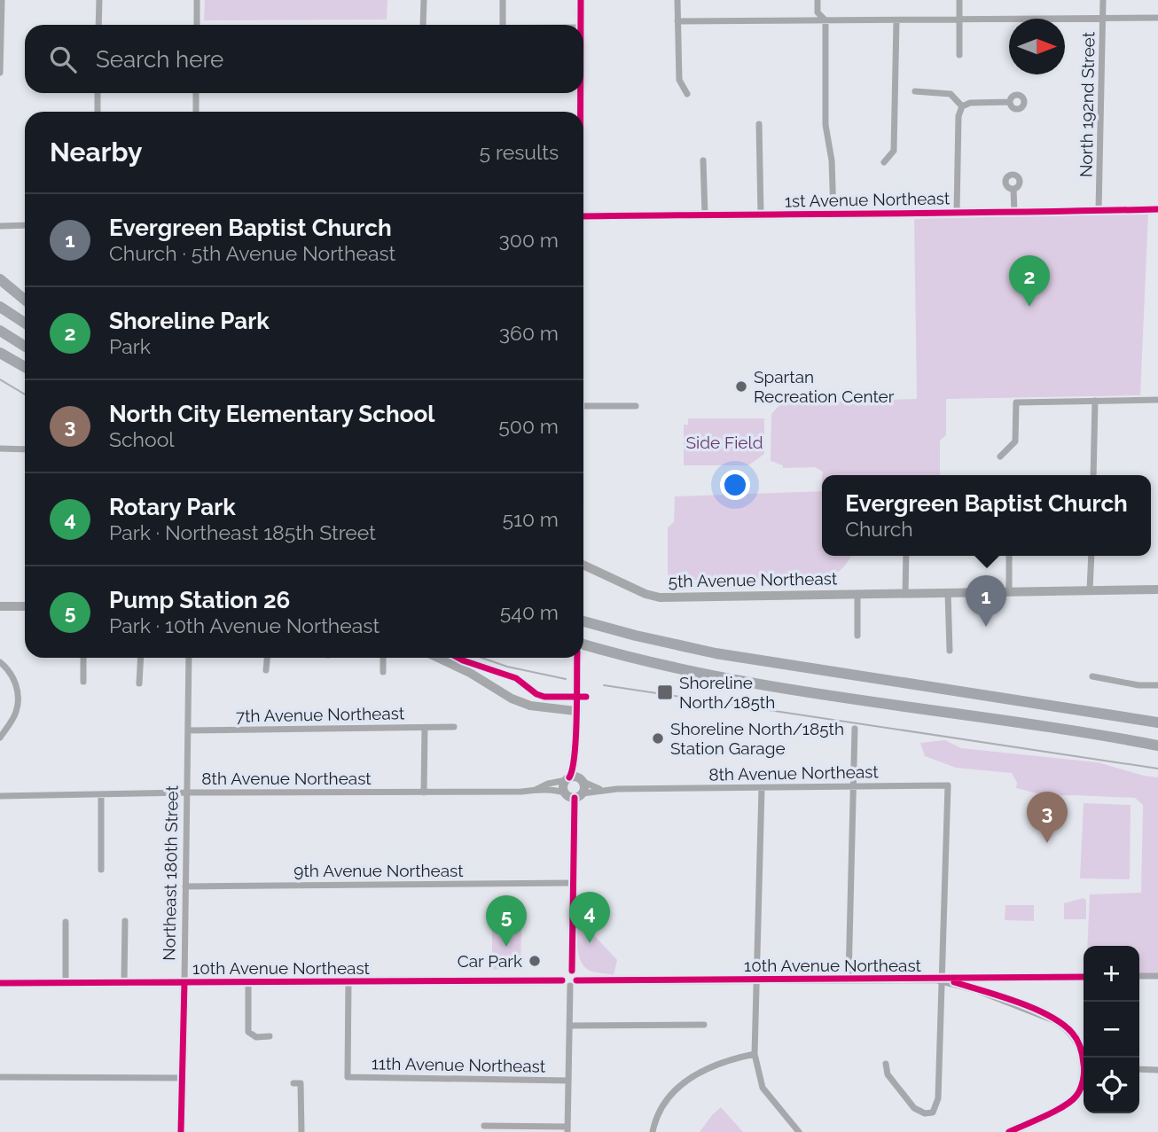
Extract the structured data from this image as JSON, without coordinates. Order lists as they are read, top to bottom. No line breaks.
{"streets":{"street":["North 192nd Street","1st Avenue Northeast","5th Avenue Northeast","7th Avenue Northeast","8th Avenue Northeast","9th Avenue Northeast","Northeast 180th Street","10th Avenue Northeast","11th Avenue Northeast"]},"crossings":[["North 192nd Street","1st Avenue Northeast"],["7th Avenue Northeast","Northeast 180th Street"],["8th Avenue Northeast","Northeast 180th Street"],["8th Avenue Northeast","10th Avenue Northeast"],["9th Avenue Northeast","Northeast 180th Street"],["Northeast 180th Street","10th Avenue Northeast"],["10th Avenue Northeast","11th Avenue Northeast"]],"parks":["Side Field"],"places":{"other":["Spartan Recreation Center","Shoreline North/185th Station Garage","Car Park"],"transit":["Shoreline North/185th"]},"north":"right","page":{"search":"Search here","heading":["Nearby","5 results"],"list":[{"mark":"1","name":"Evergreen Baptist Church","note":"Church · 5th Avenue Northeast","value":"300 m"},{"mark":"2","name":"Shoreline Park","note":"Park","value":"360 m"},{"mark":"3","name":"North City Elementary School","note":"School","value":"500 m"},{"mark":"4","name":"Rotary Park","note":"Park · Northeast 185th Street","value":"510 m"},{"mark":"5","name":"Pump Station 26","note":"Park · 10th Avenue Northeast","value":"540 m"}],"pins":["2","1","3","4","5"],"popup":["Evergreen Baptist Church","Church"],"map_buttons":["+","−"]}}
